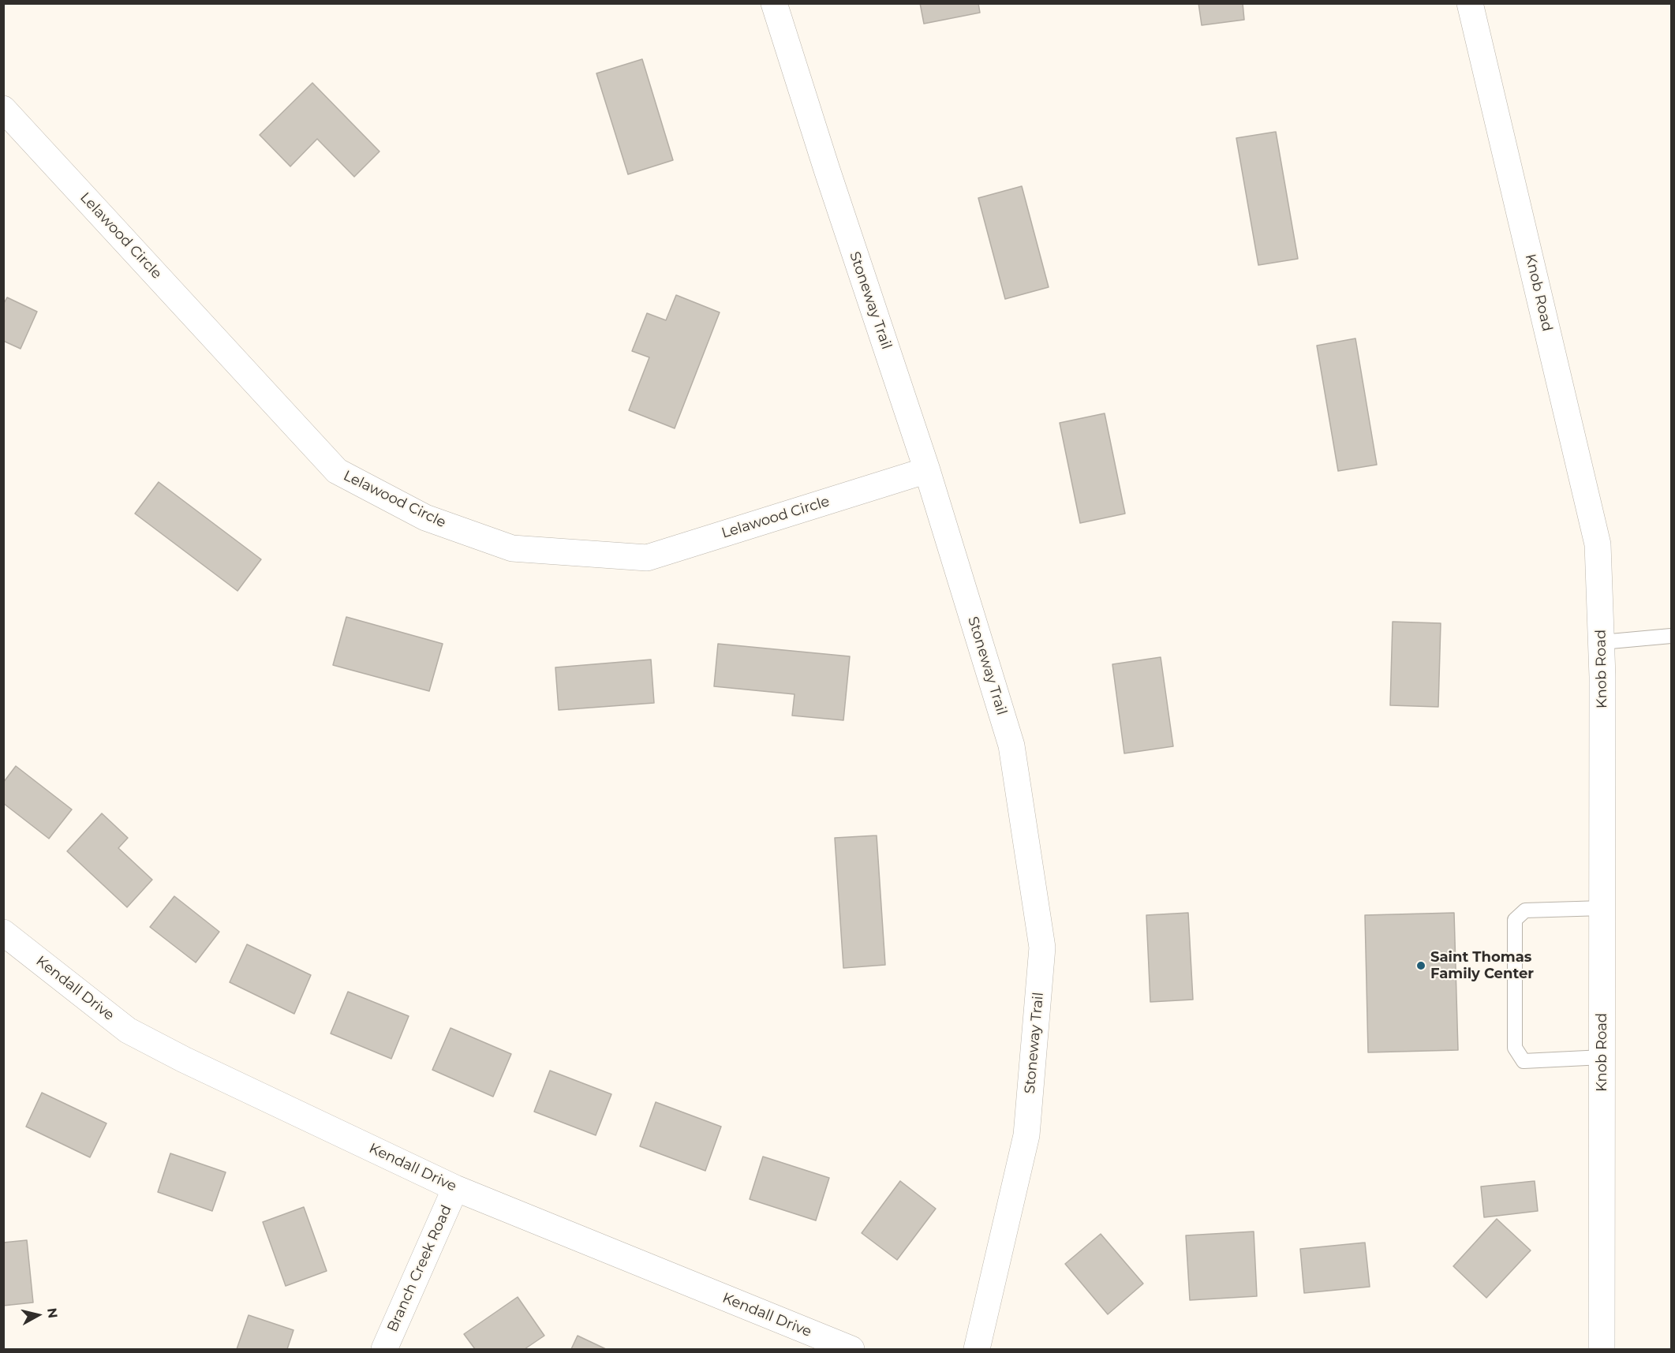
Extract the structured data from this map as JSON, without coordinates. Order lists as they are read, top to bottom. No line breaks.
{"streets":{"street":["Lelawood Circle","Knob Road","Stoneway Trail","Kendall Drive","Branch Creek Road"]},"crossings":[["Lelawood Circle","Stoneway Trail"],["Kendall Drive","Branch Creek Road"]],"places":["Saint Thomas Family Center"],"north":"right"}
